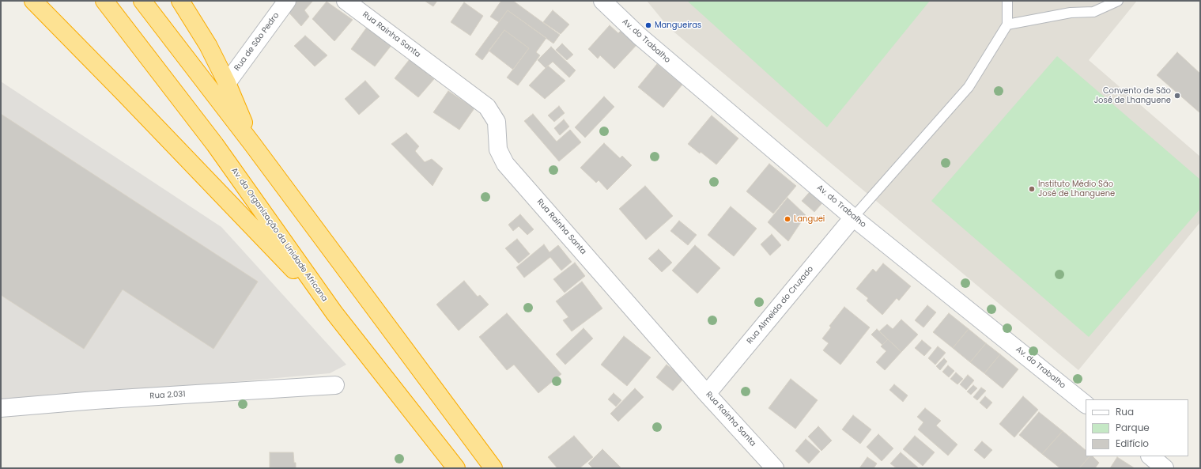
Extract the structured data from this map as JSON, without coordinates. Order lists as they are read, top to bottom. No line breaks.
{"streets":{"highway":["Av. da Organização da Unidade Africana"],"street":["Rua Rainha Santa","Av. do Trabalho","Rua de São Pedro","Rua Almeida do Cruzado","Rua 2.031"]},"crossings":[["Rua Rainha Santa","Rua Almeida do Cruzado"],["Av. do Trabalho","Rua Almeida do Cruzado"]],"places":["Mangueiras","Convento de São José de Lhanguene","Instituto Médio São José de Lhanguene","Languei"],"legend":["Rua","Parque","Edifício"]}
